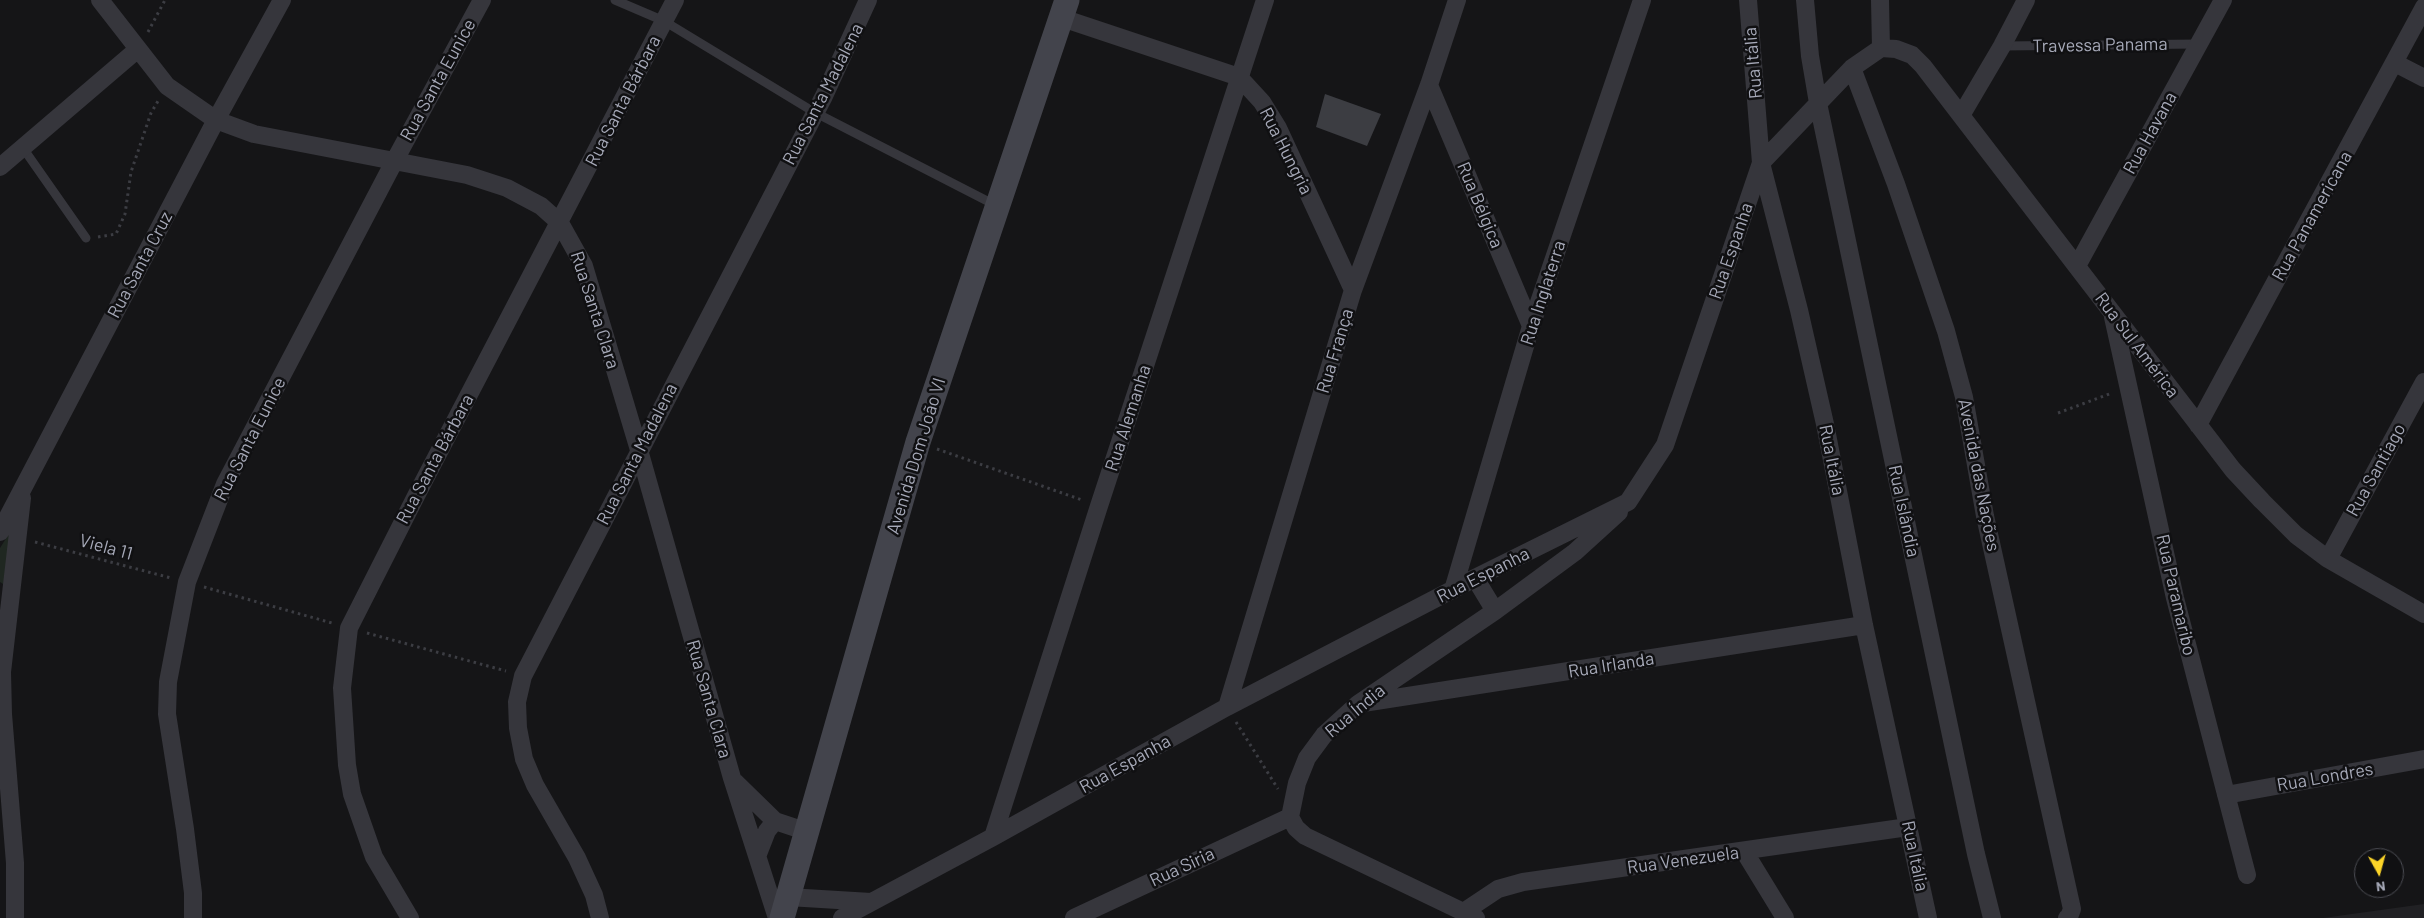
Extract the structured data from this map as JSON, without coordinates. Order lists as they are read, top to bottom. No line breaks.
{"streets":{"street":["Rua Itália","Rua Santa Eunice","Rua Santa Madalena","Rua Santa Bárbara","Rua Havana","Rua Hungria","Rua Bélgica","Rua Panamericana","Rua Espanha","Rua Santa Cruz","Rua Inglaterra","Rua Santa Clara","Rua Sul América","Rua França","Rua Alemanha","Avenida Dom João VI","Rua Santiago","Avenida das Nações","Rua Islândia","Rua Paramaribo","Rua Irlanda","Rua Índia","Rua Londres","Rua Venezuela","Rua Siria"],"lane":["Travessa Panama"],"path":["Viela 11"]},"crossings":[["Travessa Panama","Rua Havana"],["Rua Itália","Rua Espanha"],["Rua Itália","Rua Irlanda"],["Rua Itália","Rua Venezuela"],["Rua Santa Eunice","Rua Santa Clara"],["Rua Santa Eunice","Viela 11"],["Rua Santa Madalena","Rua Santa Bárbara"],["Rua Santa Madalena","Rua Santa Clara"],["Rua Santa Bárbara","Rua Santa Clara"],["Rua Santa Bárbara","Avenida Dom João VI"],["Rua Havana","Rua Sul América"],["Rua Hungria","Rua França"],["Rua Hungria","Rua Alemanha"],["Rua Hungria","Avenida Dom João VI"],["Rua Bélgica","Rua Inglaterra"],["Rua Bélgica","Rua França"],["Rua Panamericana","Rua Sul América"],["Rua Espanha","Rua Inglaterra"],["Rua Espanha","Rua Sul América"],["Rua Espanha","Rua França"],["Rua Espanha","Rua Alemanha"],["Rua Espanha","Avenida das Nações"],["Rua Espanha","Rua Islândia"],["Rua Espanha","Rua Índia"],["Rua Santa Cruz","Rua Santa Clara"],["Rua Santa Clara","Avenida Dom João VI"],["Rua Sul América","Rua Santiago"],["Rua Sul América","Rua Paramaribo"],["Rua Paramaribo","Rua Londres"],["Rua Irlanda","Rua Índia"],["Rua Índia","Rua Siria"]],"north":"bottom"}
